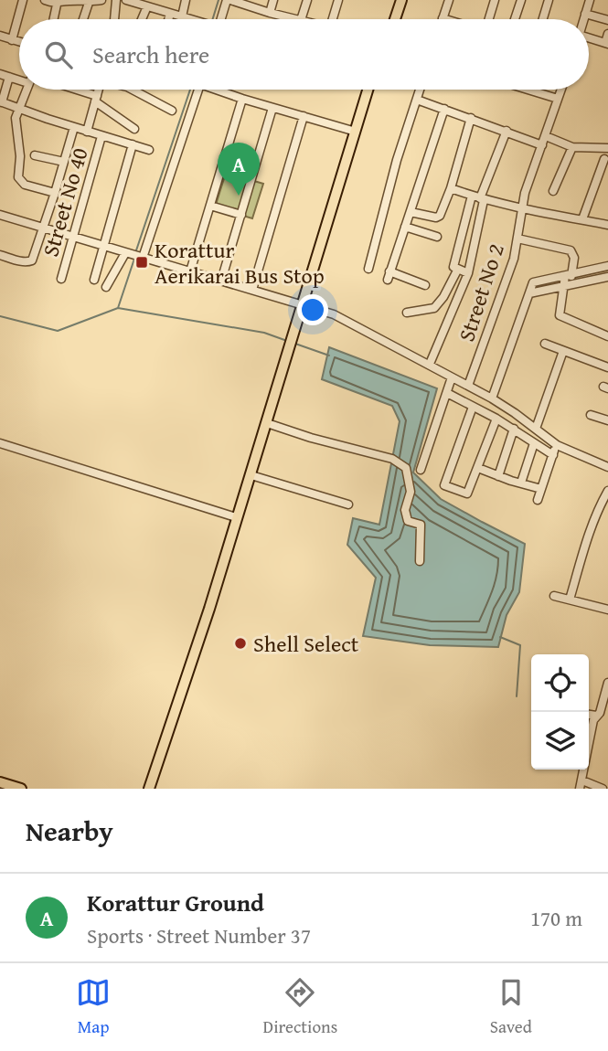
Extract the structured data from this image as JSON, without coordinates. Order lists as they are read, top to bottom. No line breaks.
{"streets":{"street":["Street No 40","Street No 2"]},"places":{"transit":["Korattur Aerikarai Bus Stop"],"other":["Shell Select"]},"page":{"search":"Search here","pins":"A","heading":"Nearby","list":[{"mark":"A","name":"Korattur Ground","note":"Sports · Street Number 37","value":"170 m"}],"nav":["Map","Directions","Saved"]}}
